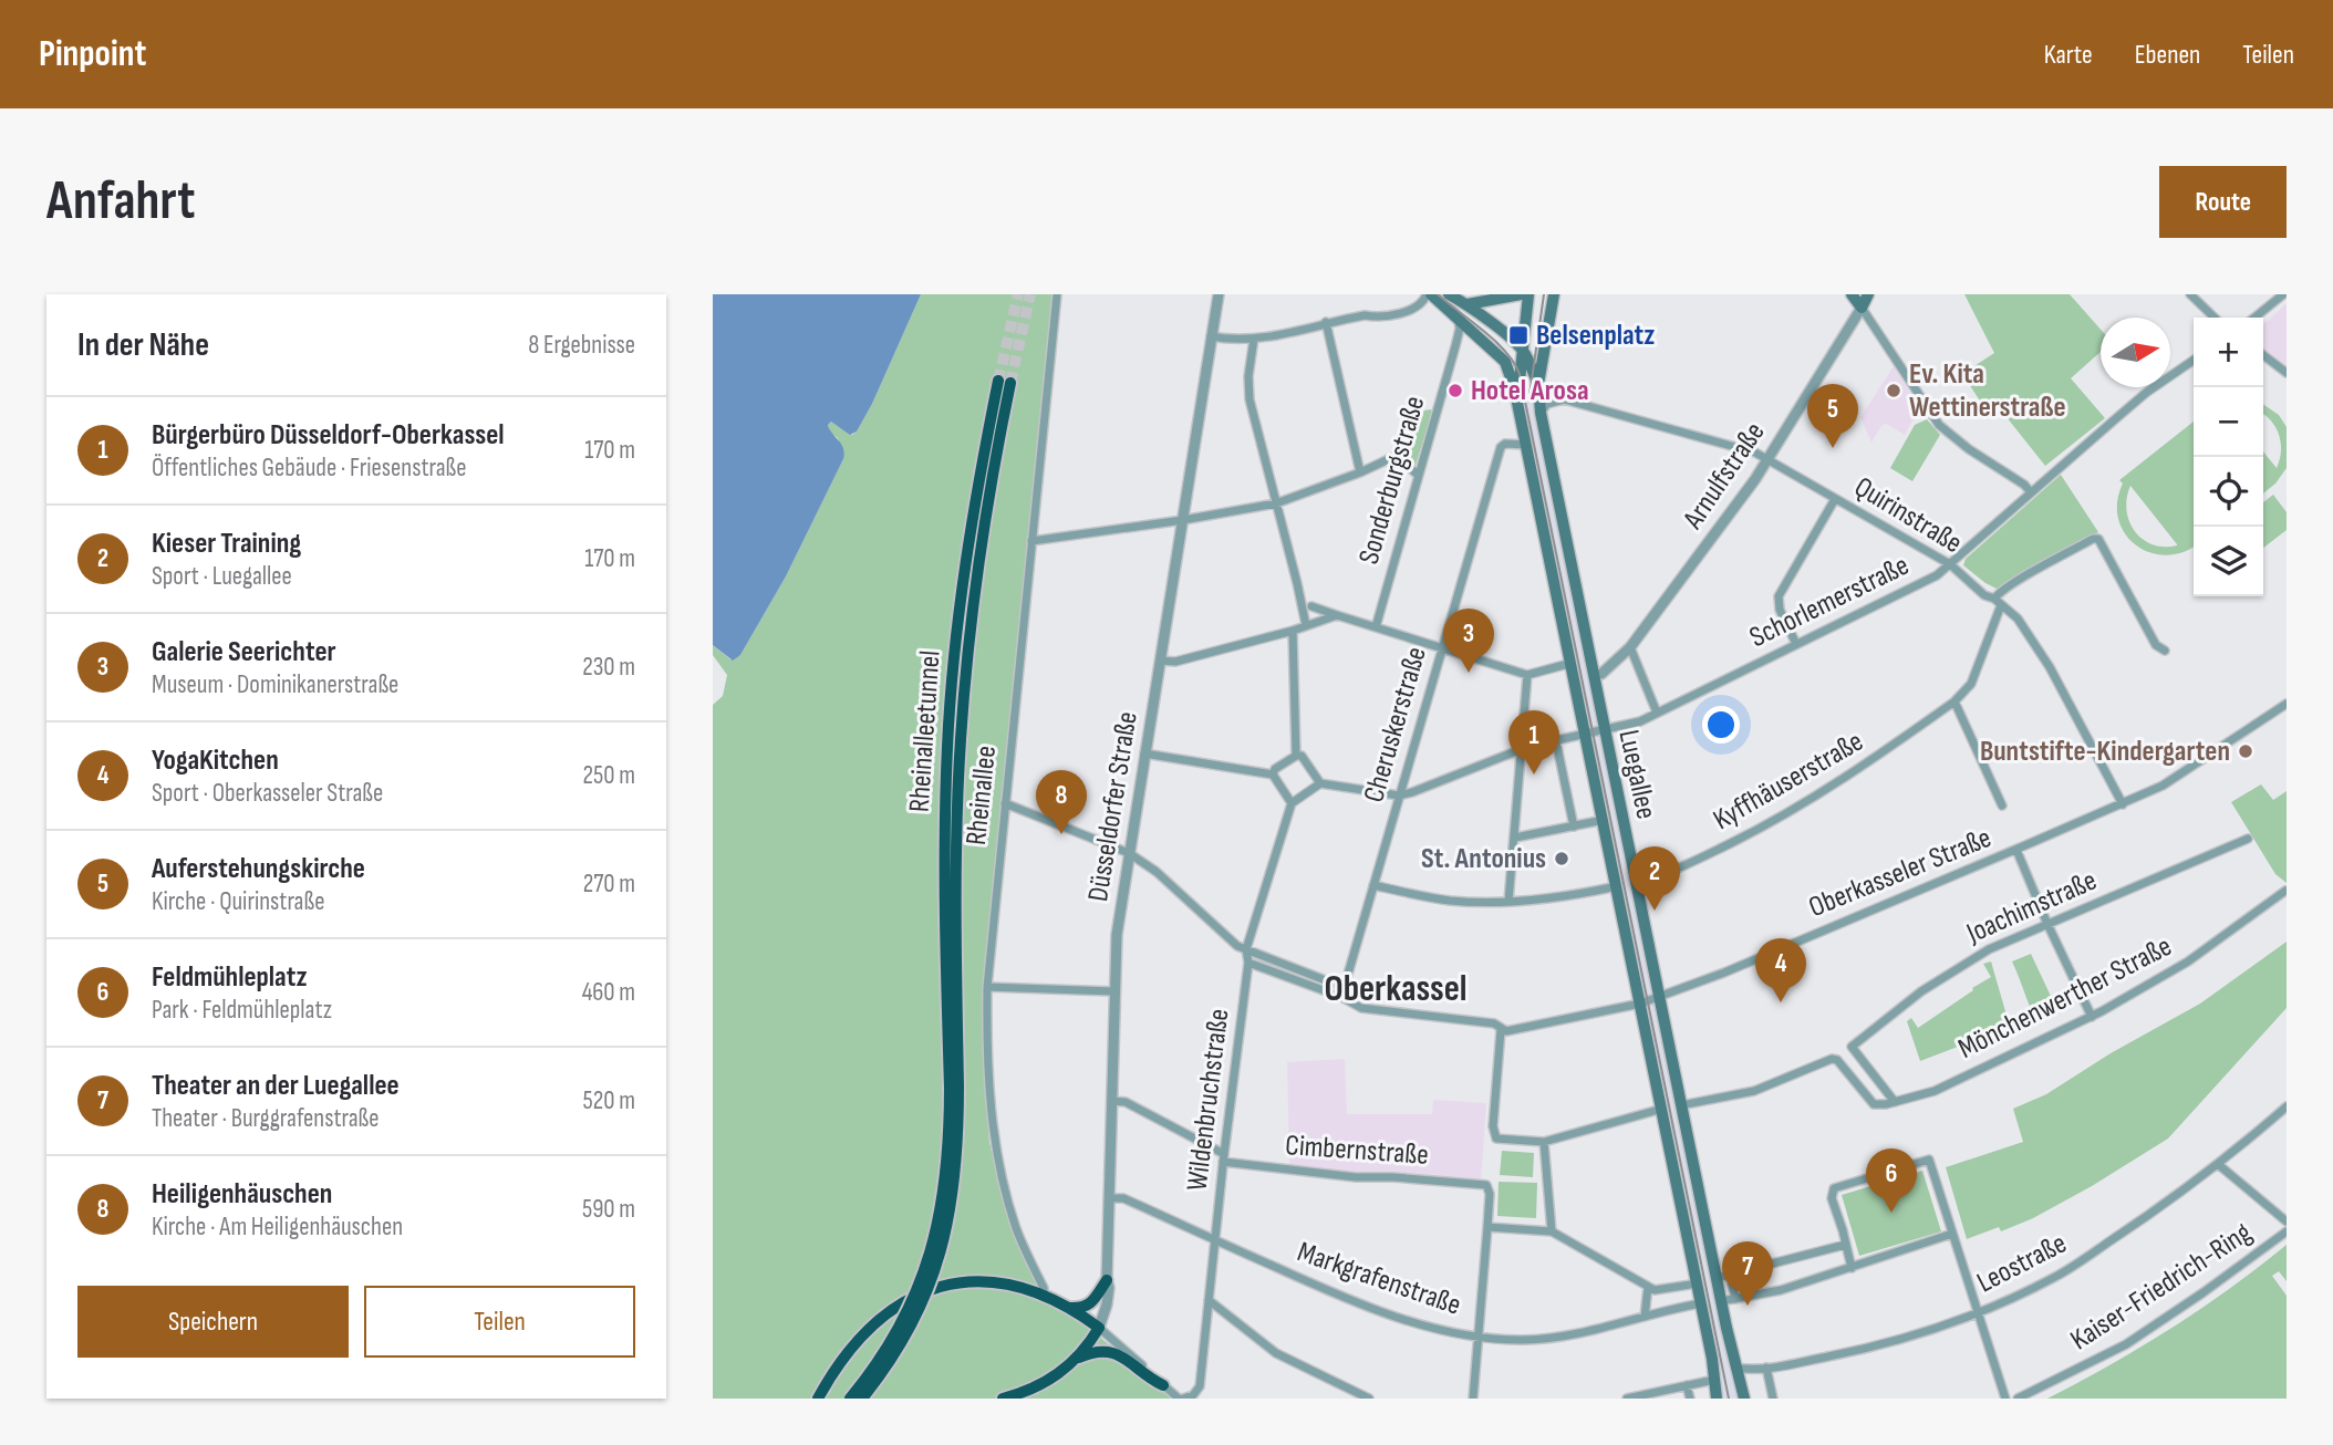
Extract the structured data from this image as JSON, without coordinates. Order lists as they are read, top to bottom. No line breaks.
{"streets":{"highway":["Rheinalleetunnel"],"main road":["Luegallee"],"street":["Arnulfstraße","Sonderburgstraße","Quirinstraße","Schorlemerstraße","Cheruskerstraße","Kyffhäuserstraße","Rheinallee","Düsseldorfer Straße","Oberkasseler Straße","Joachimstraße","Mönchenwerther Straße","Wildenbruchstraße","Cimbernstraße","Leostraße","Markgrafenstraße","Kaiser-Friedrich-Ring"]},"crossings":[["Arnulfstraße","Quirinstraße"],["Arnulfstraße","Luegallee"],["Quirinstraße","Schorlemerstraße"],["Quirinstraße","Luegallee"],["Quirinstraße","Kyffhäuserstraße"],["Quirinstraße","Oberkasseler Straße"],["Schorlemerstraße","Cheruskerstraße"],["Schorlemerstraße","Luegallee"],["Cheruskerstraße","Luegallee"],["Cheruskerstraße","Oberkasseler Straße"],["Luegallee","Kyffhäuserstraße"],["Luegallee","Oberkasseler Straße"],["Luegallee","Leostraße"],["Luegallee","Markgrafenstraße"],["Rheinallee","Oberkasseler Straße"],["Düsseldorfer Straße","Oberkasseler Straße"],["Düsseldorfer Straße","Cimbernstraße"],["Düsseldorfer Straße","Markgrafenstraße"],["Oberkasseler Straße","Wildenbruchstraße"],["Joachimstraße","Mönchenwerther Straße"],["Wildenbruchstraße","Cimbernstraße"],["Wildenbruchstraße","Markgrafenstraße"]],"districts":["Oberkassel"],"places":{"transit":["Belsenplatz"],"other":["Hotel Arosa","Ev. Kita Wettinerstraße","Buntstifte-Kindergarten","St. Antonius"]},"north":"right","page":{"header":"Pinpoint","nav":["Karte","Ebenen","Teilen"],"buttons":["Route",["Speichern","Teilen"]],"title":"Anfahrt","heading":["In der Nähe","8 Ergebnisse"],"map_buttons":["+","−"],"pins":["5","3","1","8","2","4","6","7"],"list":[{"mark":"1","name":"Bürgerbüro Düsseldorf-Oberkassel","note":"Öffentliches Gebäude · Friesenstraße","value":"170 m"},{"mark":"2","name":"Kieser Training","note":"Sport · Luegallee","value":"170 m"},{"mark":"3","name":"Galerie Seerichter","note":"Museum · Dominikanerstraße","value":"230 m"},{"mark":"4","name":"YogaKitchen","note":"Sport · Oberkasseler Straße","value":"250 m"},{"mark":"5","name":"Auferstehungskirche","note":"Kirche · Quirinstraße","value":"270 m"},{"mark":"6","name":"Feldmühleplatz","note":"Park · Feldmühleplatz","value":"460 m"},{"mark":"7","name":"Theater an der Luegallee","note":"Theater · Burggrafenstraße","value":"520 m"},{"mark":"8","name":"Heiligenhäuschen","note":"Kirche · Am Heiligenhäuschen","value":"590 m"}]}}
